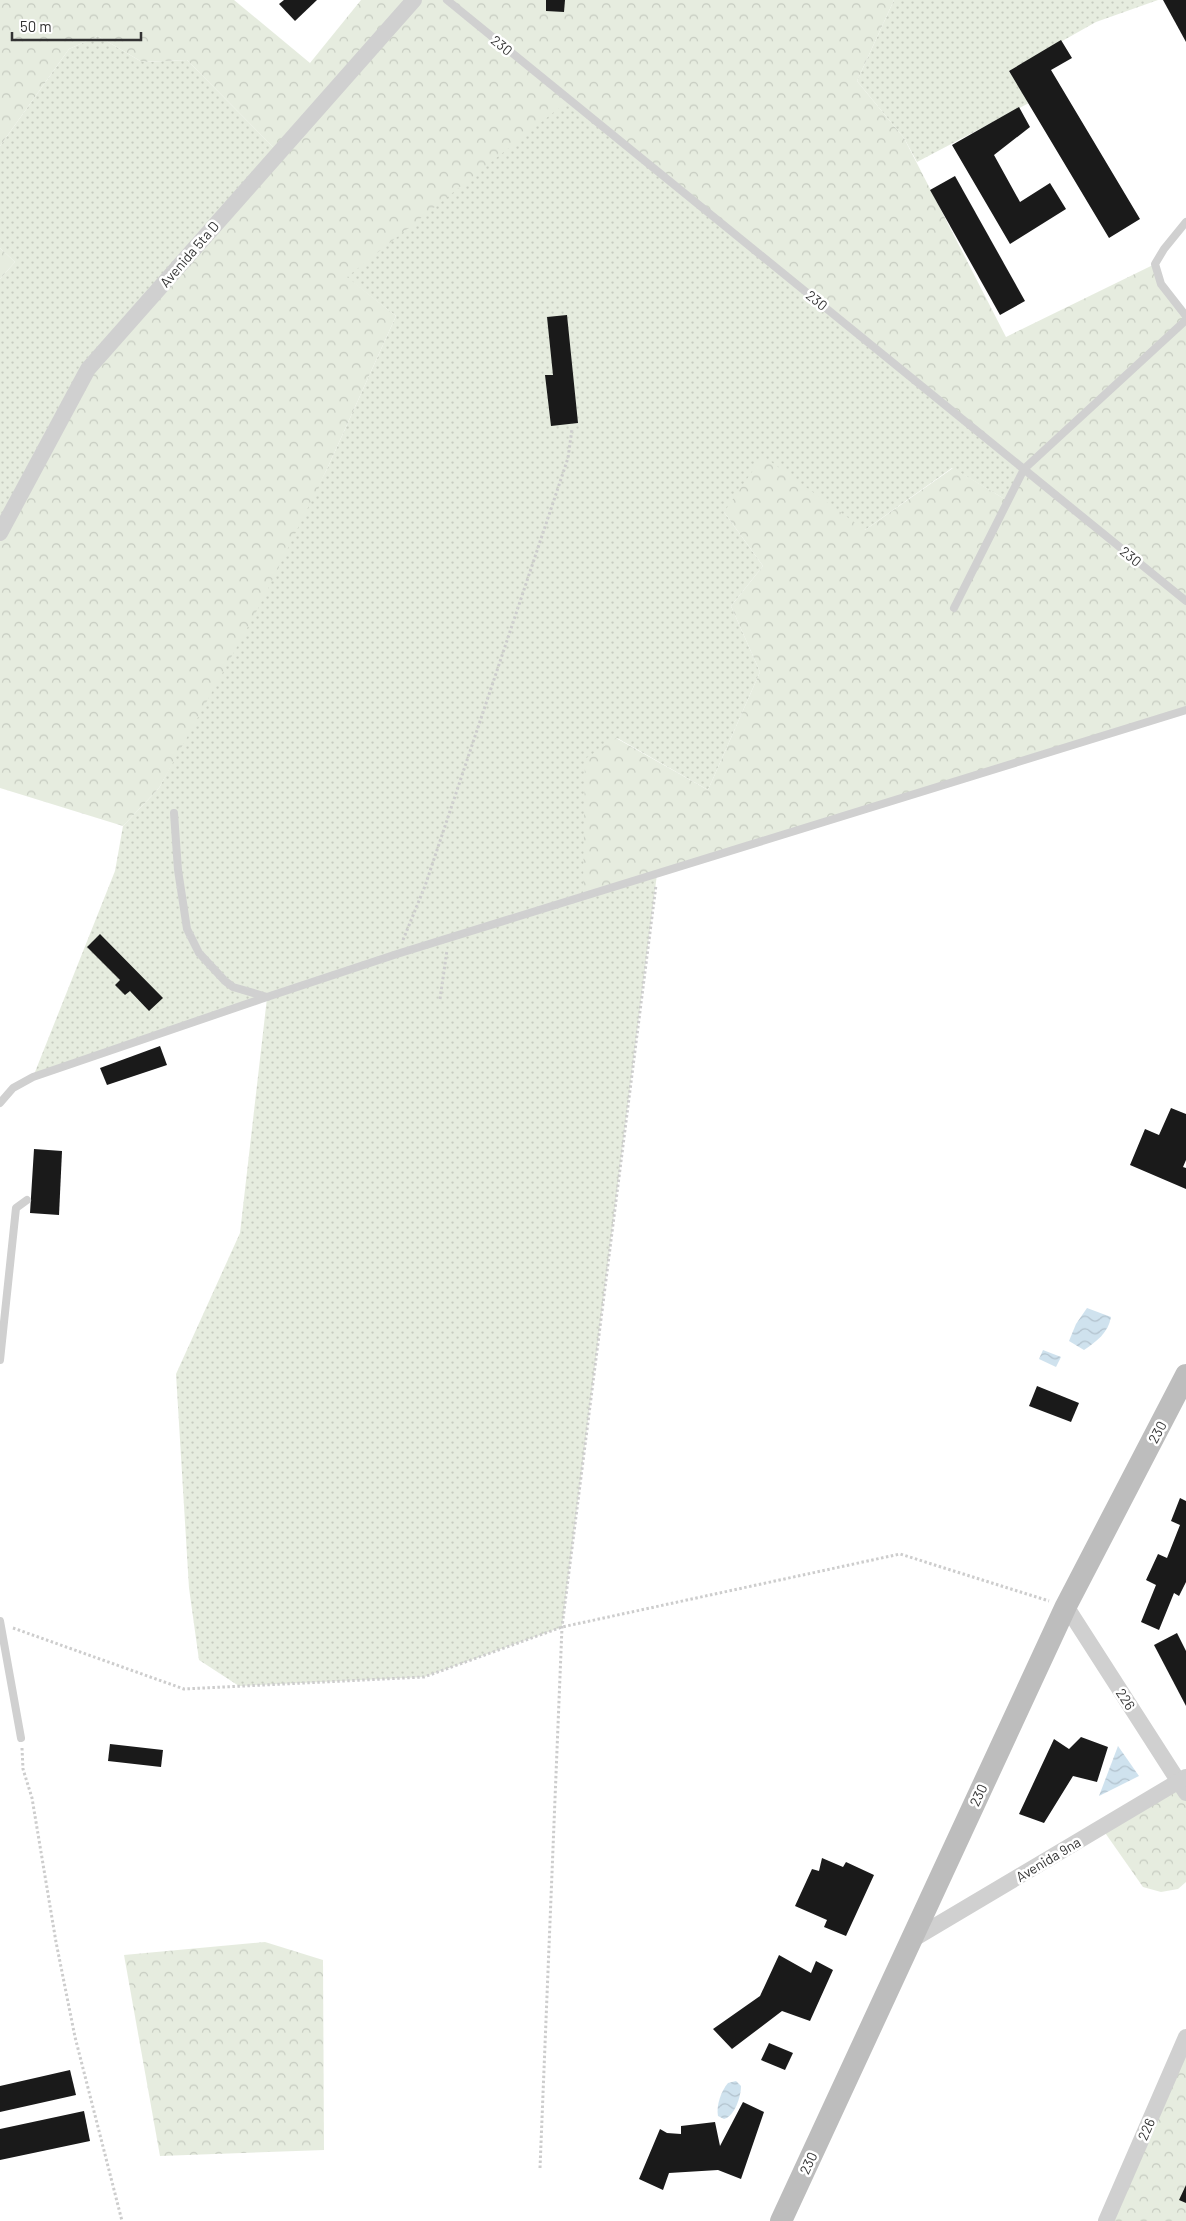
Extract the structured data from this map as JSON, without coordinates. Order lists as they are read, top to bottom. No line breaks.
{"streets":{"street":["230","Avenida 5ta D","226","Avenida 9na"]},"crossings":[["230","226"],["230","Avenida 9na"],["226","Avenida 9na"]],"scale_bar":"50 m"}
